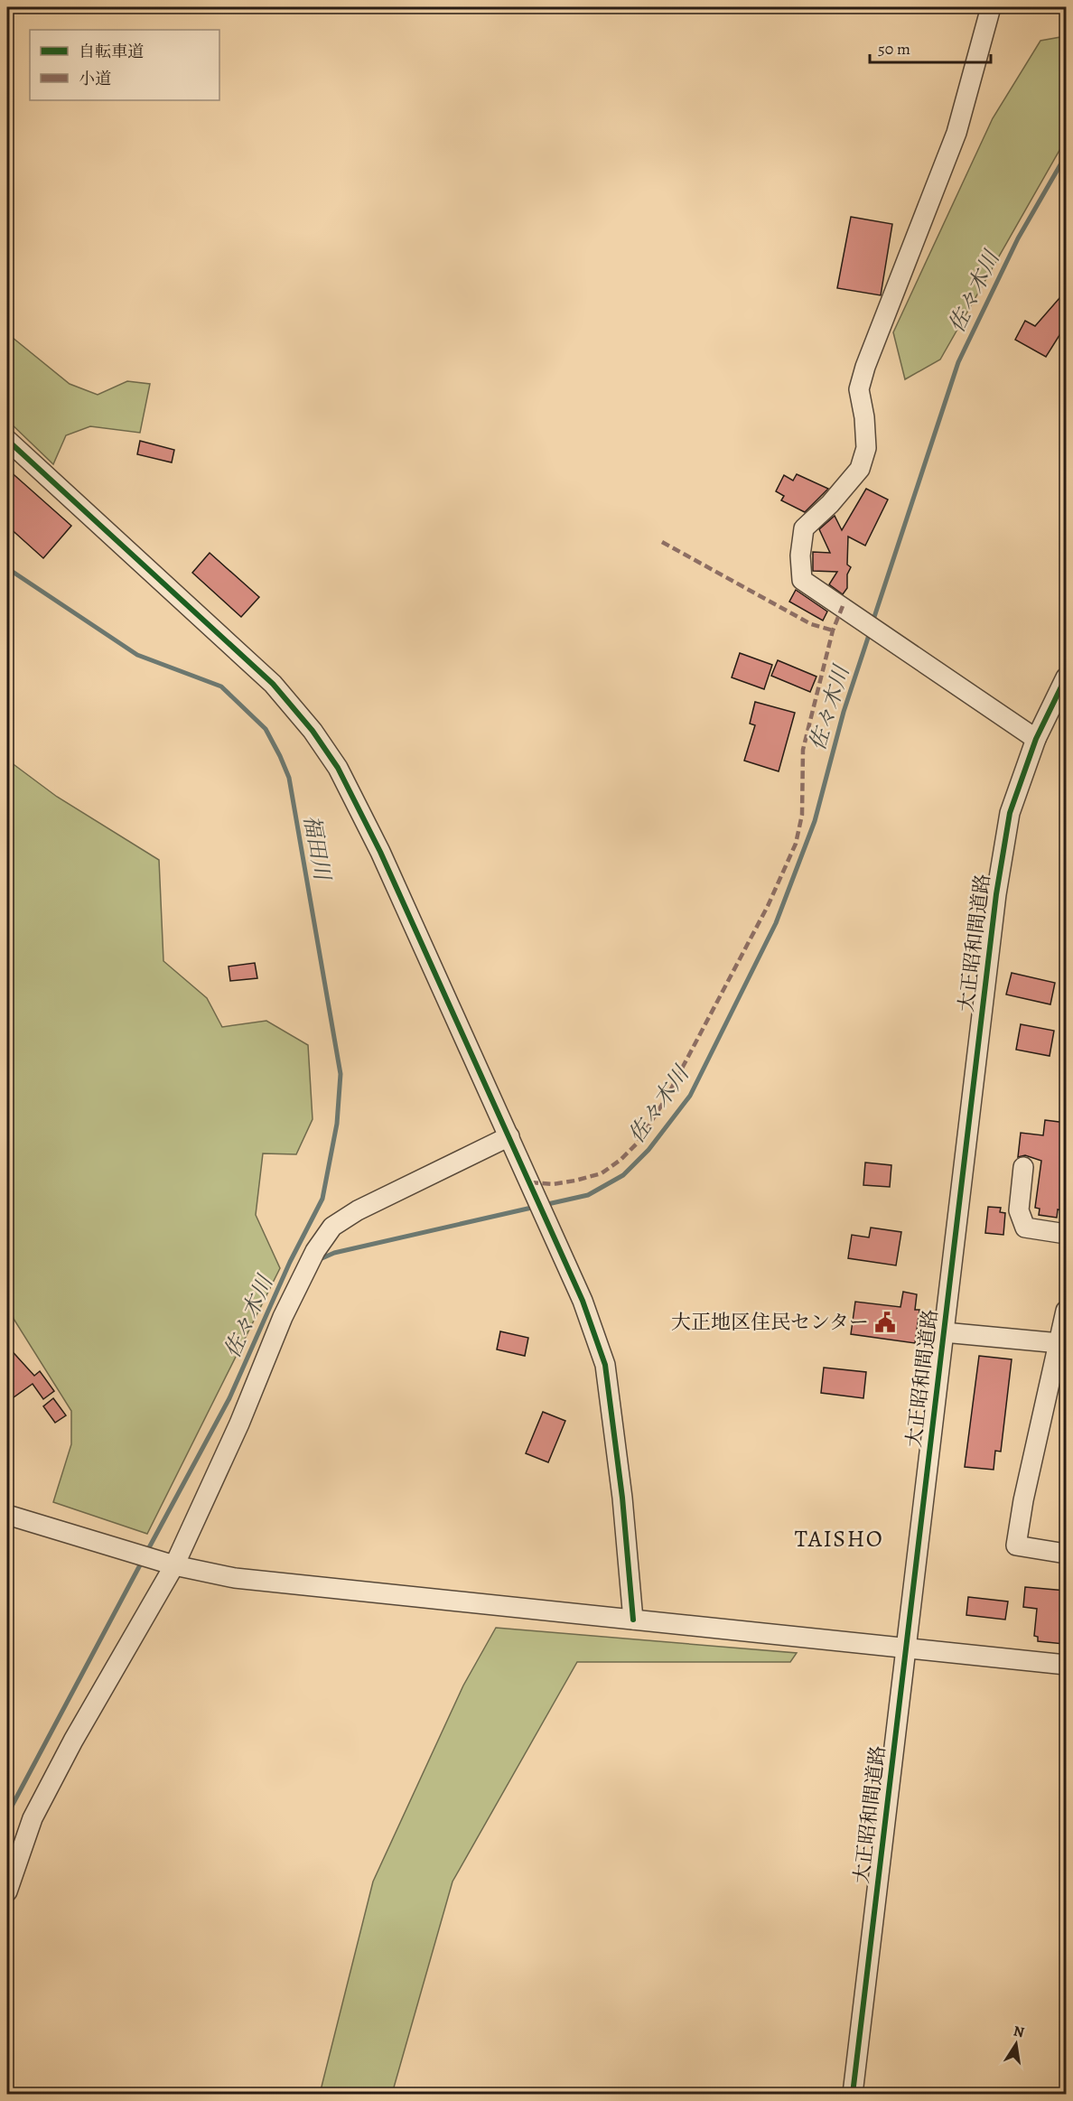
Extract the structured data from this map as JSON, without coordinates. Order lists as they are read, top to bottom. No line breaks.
{"streets":{"street":["大正昭和間道路"]},"districts":["TAISHO"],"water":["佐々木川","福田川"],"places":{"public building":["大正地区住民センター"]},"legend":["自転車道","小道"],"scale_bar":"50 m","north":"top"}
